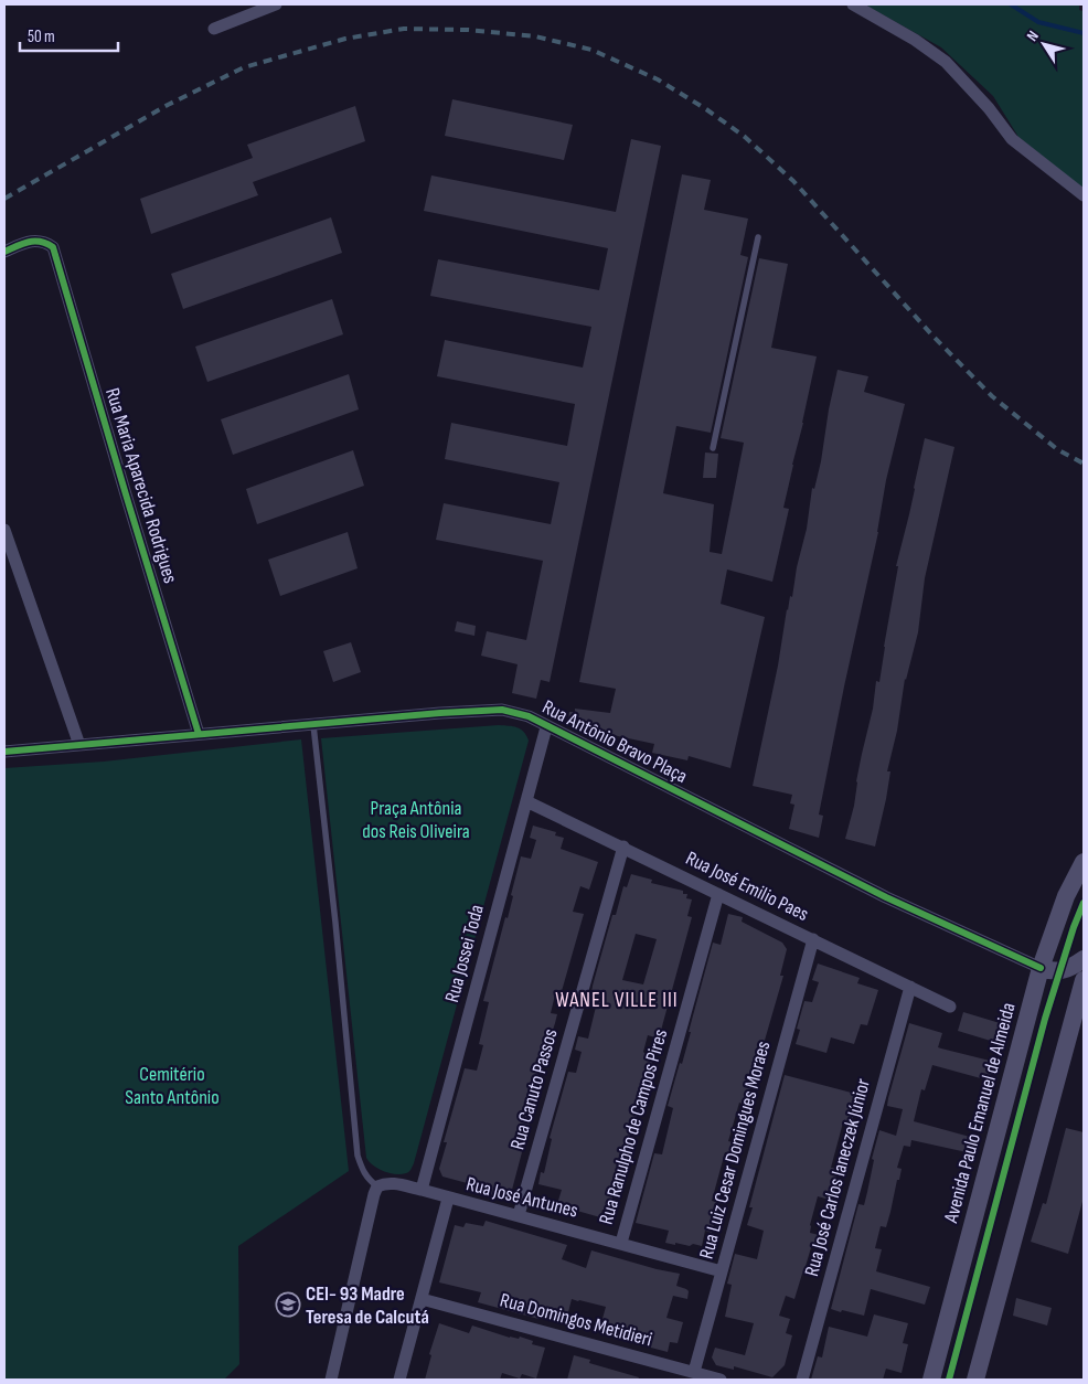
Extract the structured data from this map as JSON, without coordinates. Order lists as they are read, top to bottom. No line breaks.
{"streets":{"main road":["Avenida Paulo Emanuel de Almeida"],"street":["Rua Maria Aparecida Rodrigues","Rua Antônio Bravo Plaça","Rua José Emilio Paes","Rua Jossei Toda","Rua Canuto Passos","Rua Ranulpho de Campos Pires","Rua Luiz Cesar Domingues Moraes","Rua José Carlos Ianeczek Júnior","Rua José Antunes","Rua Domingos Metidieri"]},"crossings":[["Rua Maria Aparecida Rodrigues","Rua Antônio Bravo Plaça"],["Rua Antônio Bravo Plaça","Rua Jossei Toda"],["Rua Antônio Bravo Plaça","Avenida Paulo Emanuel de Almeida"],["Rua José Emilio Paes","Rua Jossei Toda"],["Rua José Emilio Paes","Rua Canuto Passos"],["Rua José Emilio Paes","Rua Ranulpho de Campos Pires"],["Rua José Emilio Paes","Rua Luiz Cesar Domingues Moraes"],["Rua José Emilio Paes","Rua José Carlos Ianeczek Júnior"],["Rua Jossei Toda","Rua José Antunes"],["Rua Canuto Passos","Rua José Antunes"],["Rua Ranulpho de Campos Pires","Rua José Antunes"],["Rua Luiz Cesar Domingues Moraes","Rua José Antunes"],["Rua Luiz Cesar Domingues Moraes","Rua Domingos Metidieri"]],"districts":["WANEL VILLE III"],"parks":["Praça Antônia dos Reis Oliveira","Cemitério Santo Antônio"],"places":{"school or university":["CEI- 93 Madre Teresa de Calcutá"]},"scale_bar":"50 m","north":"top left"}
